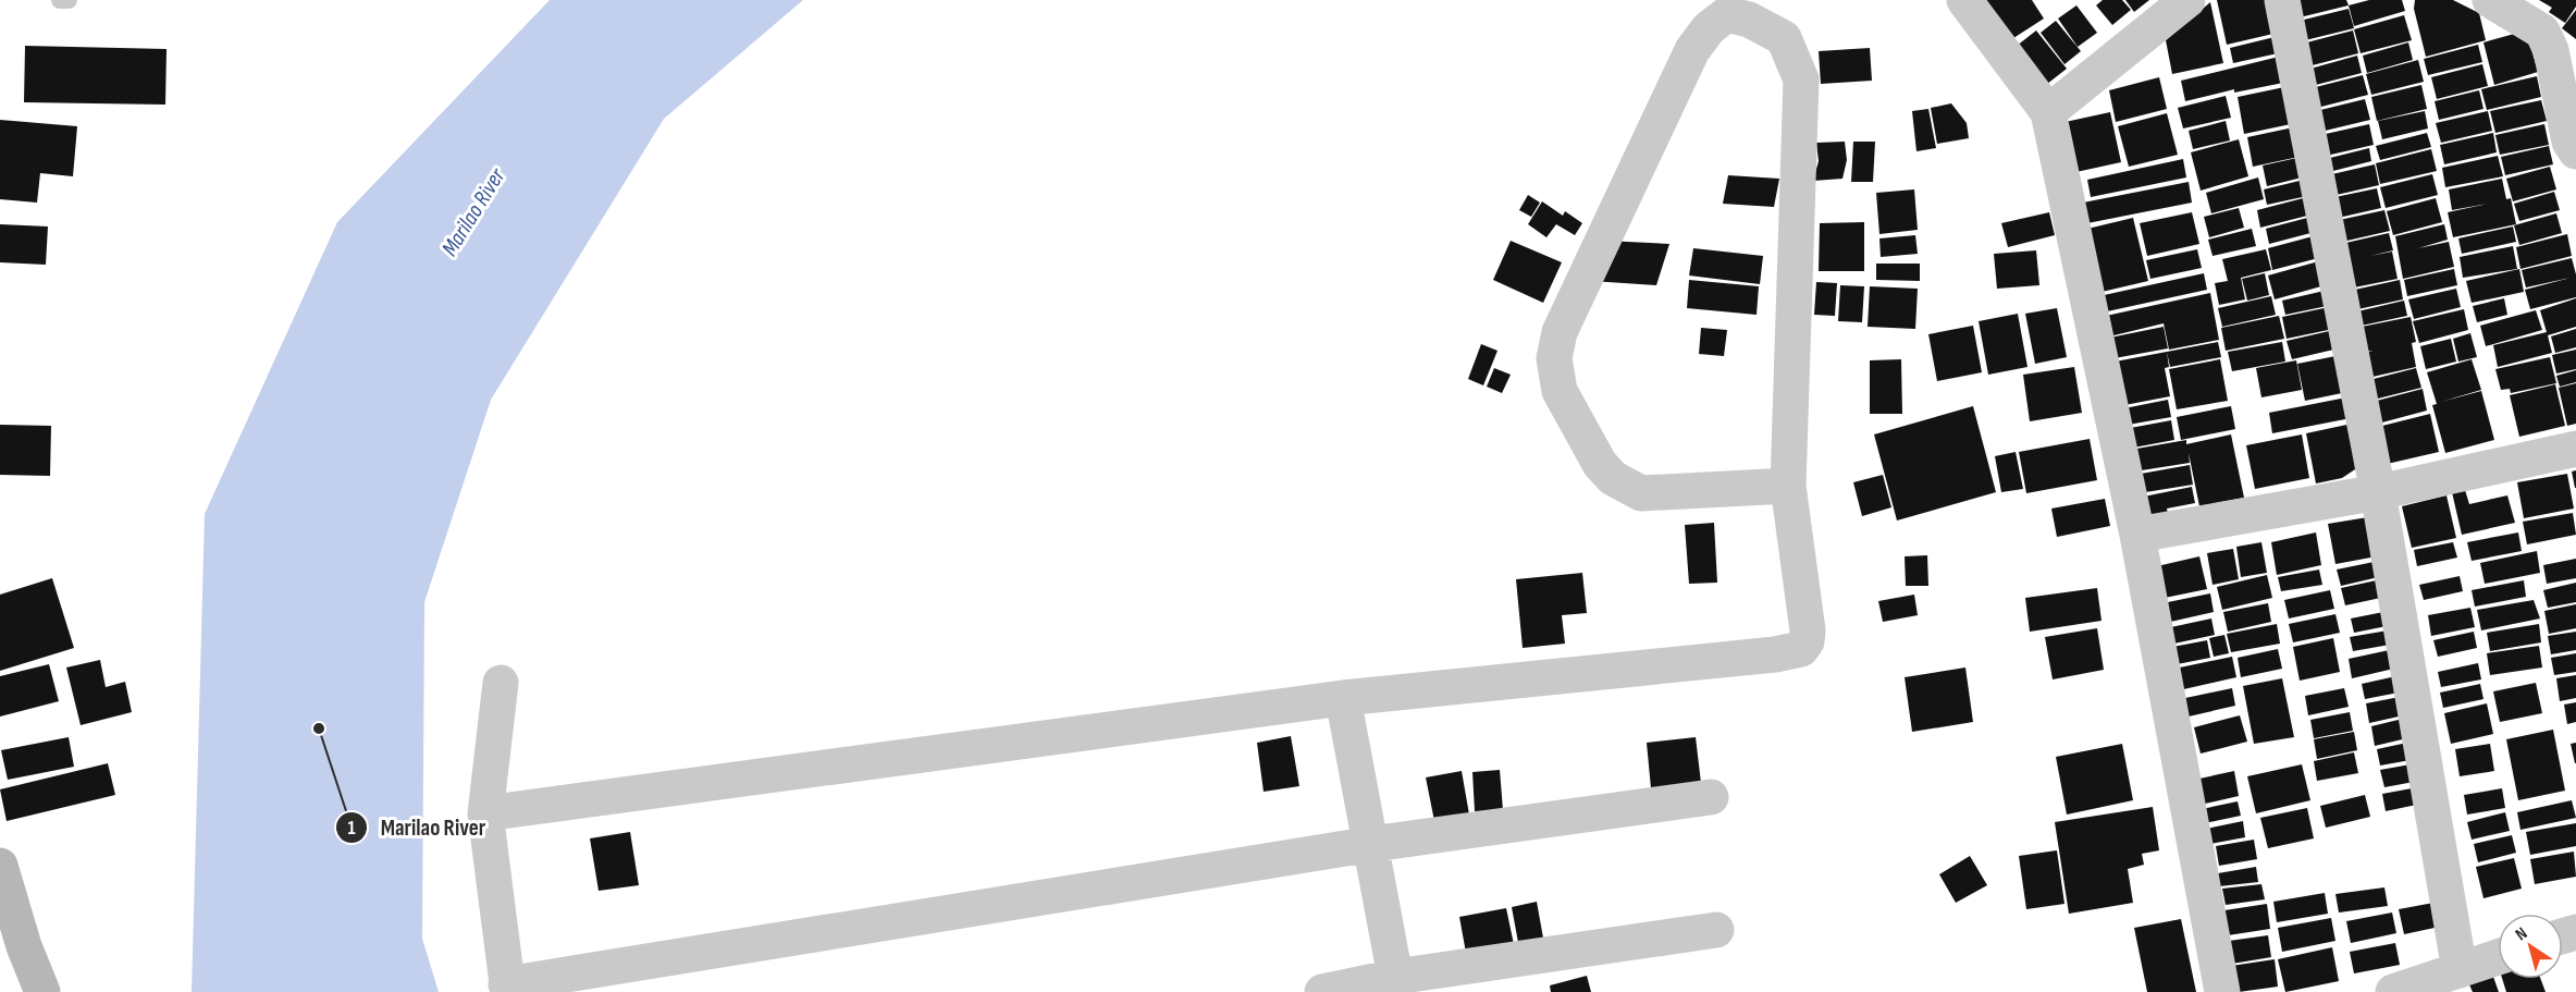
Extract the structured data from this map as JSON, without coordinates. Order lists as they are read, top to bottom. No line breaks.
{"water":["Marilao River"],"places":["Marilao River"],"north":"top left"}
